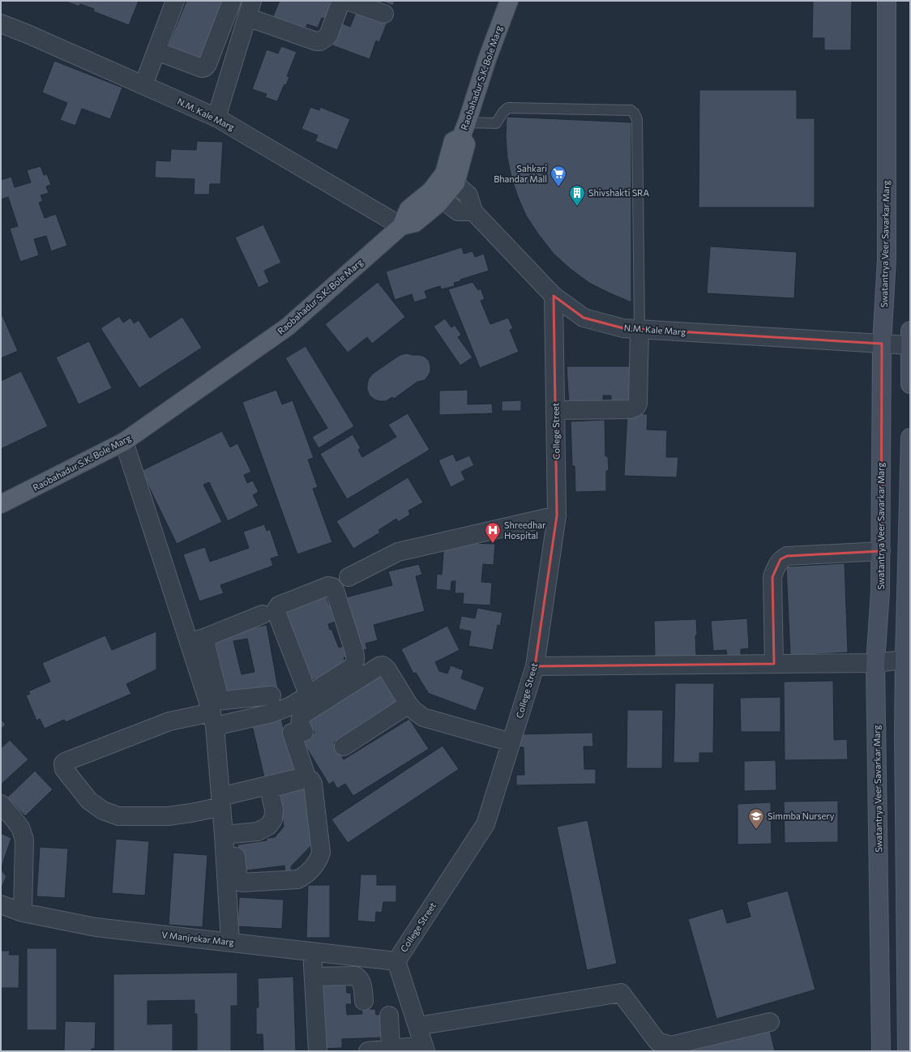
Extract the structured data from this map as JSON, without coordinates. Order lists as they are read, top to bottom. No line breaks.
{"streets":{"main road":["Raobahadur S.K. Bole Marg","Swatantrya Veer Savarkar Marg"],"street":["N.M. Kale Marg","College Street","V Manjrekar Marg"]},"crossings":[["Raobahadur S.K. Bole Marg","N.M. Kale Marg"],["N.M. Kale Marg","Swatantrya Veer Savarkar Marg"],["N.M. Kale Marg","College Street"],["College Street","V Manjrekar Marg"]],"places":{"supermarket":["Sahkari Bhandar Mall"],"building":["Shivshakti SRA"],"hospital":["Shreedhar Hospital"],"school or university":["Simmba Nursery"]}}
